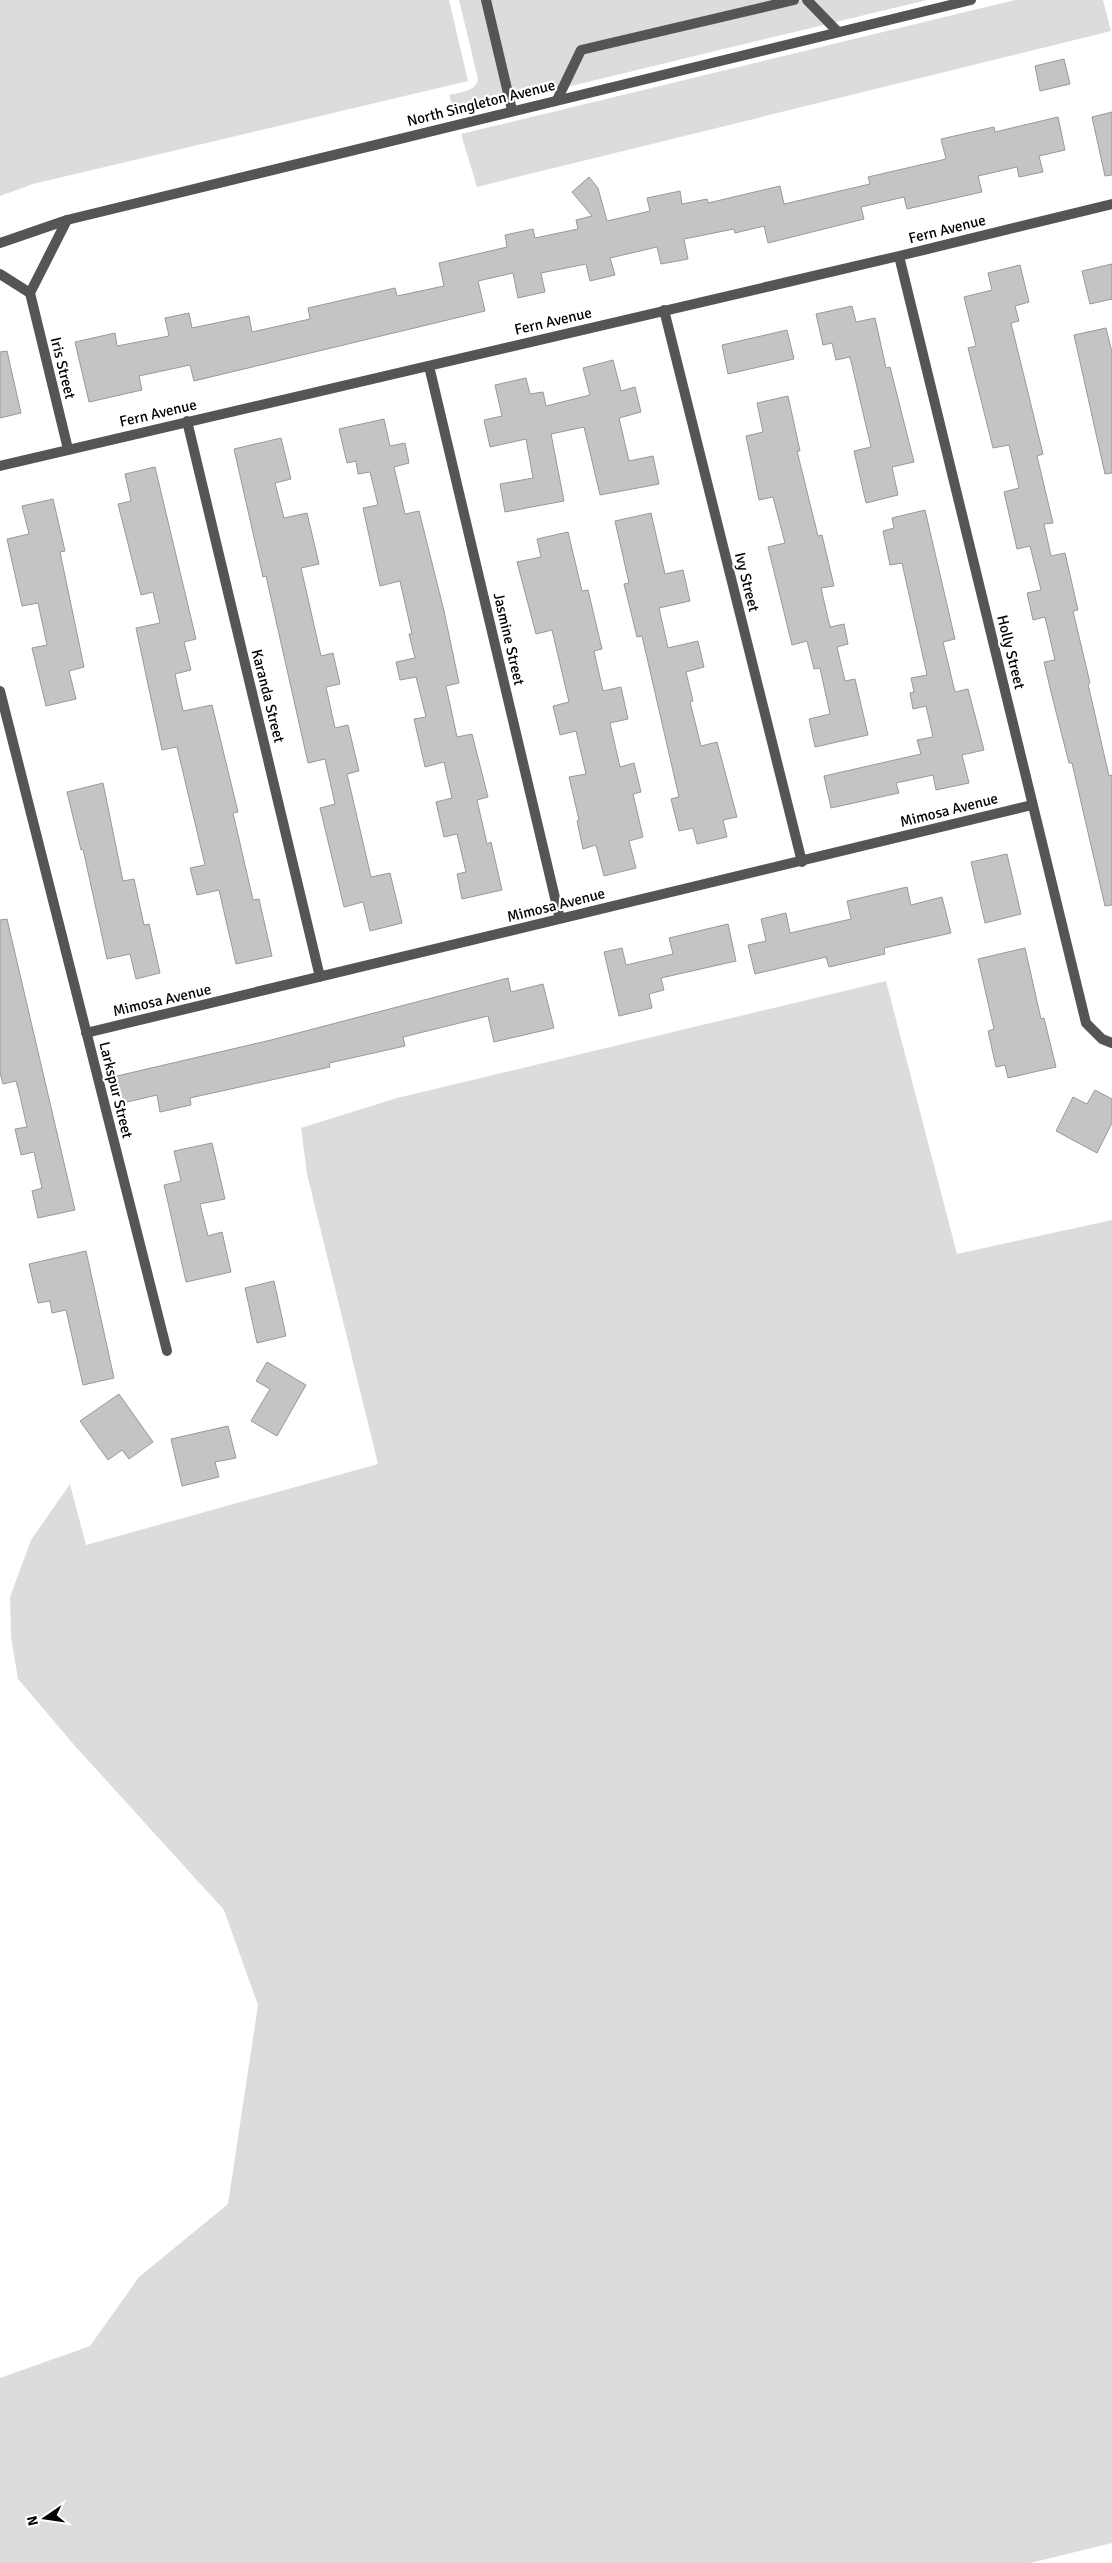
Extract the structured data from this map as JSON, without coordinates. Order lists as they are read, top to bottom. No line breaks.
{"streets":{"street":["North Singleton Avenue","Fern Avenue","Iris Street","Ivy Street","Jasmine Street","Holly Street","Karanda Street","Mimosa Avenue","Larkspur Street"]},"crossings":[["Fern Avenue","Iris Street"],["Fern Avenue","Ivy Street"],["Fern Avenue","Jasmine Street"],["Fern Avenue","Holly Street"],["Fern Avenue","Karanda Street"],["Ivy Street","Mimosa Avenue"],["Jasmine Street","Mimosa Avenue"],["Holly Street","Mimosa Avenue"],["Karanda Street","Mimosa Avenue"],["Mimosa Avenue","Larkspur Street"]],"north":"left"}
